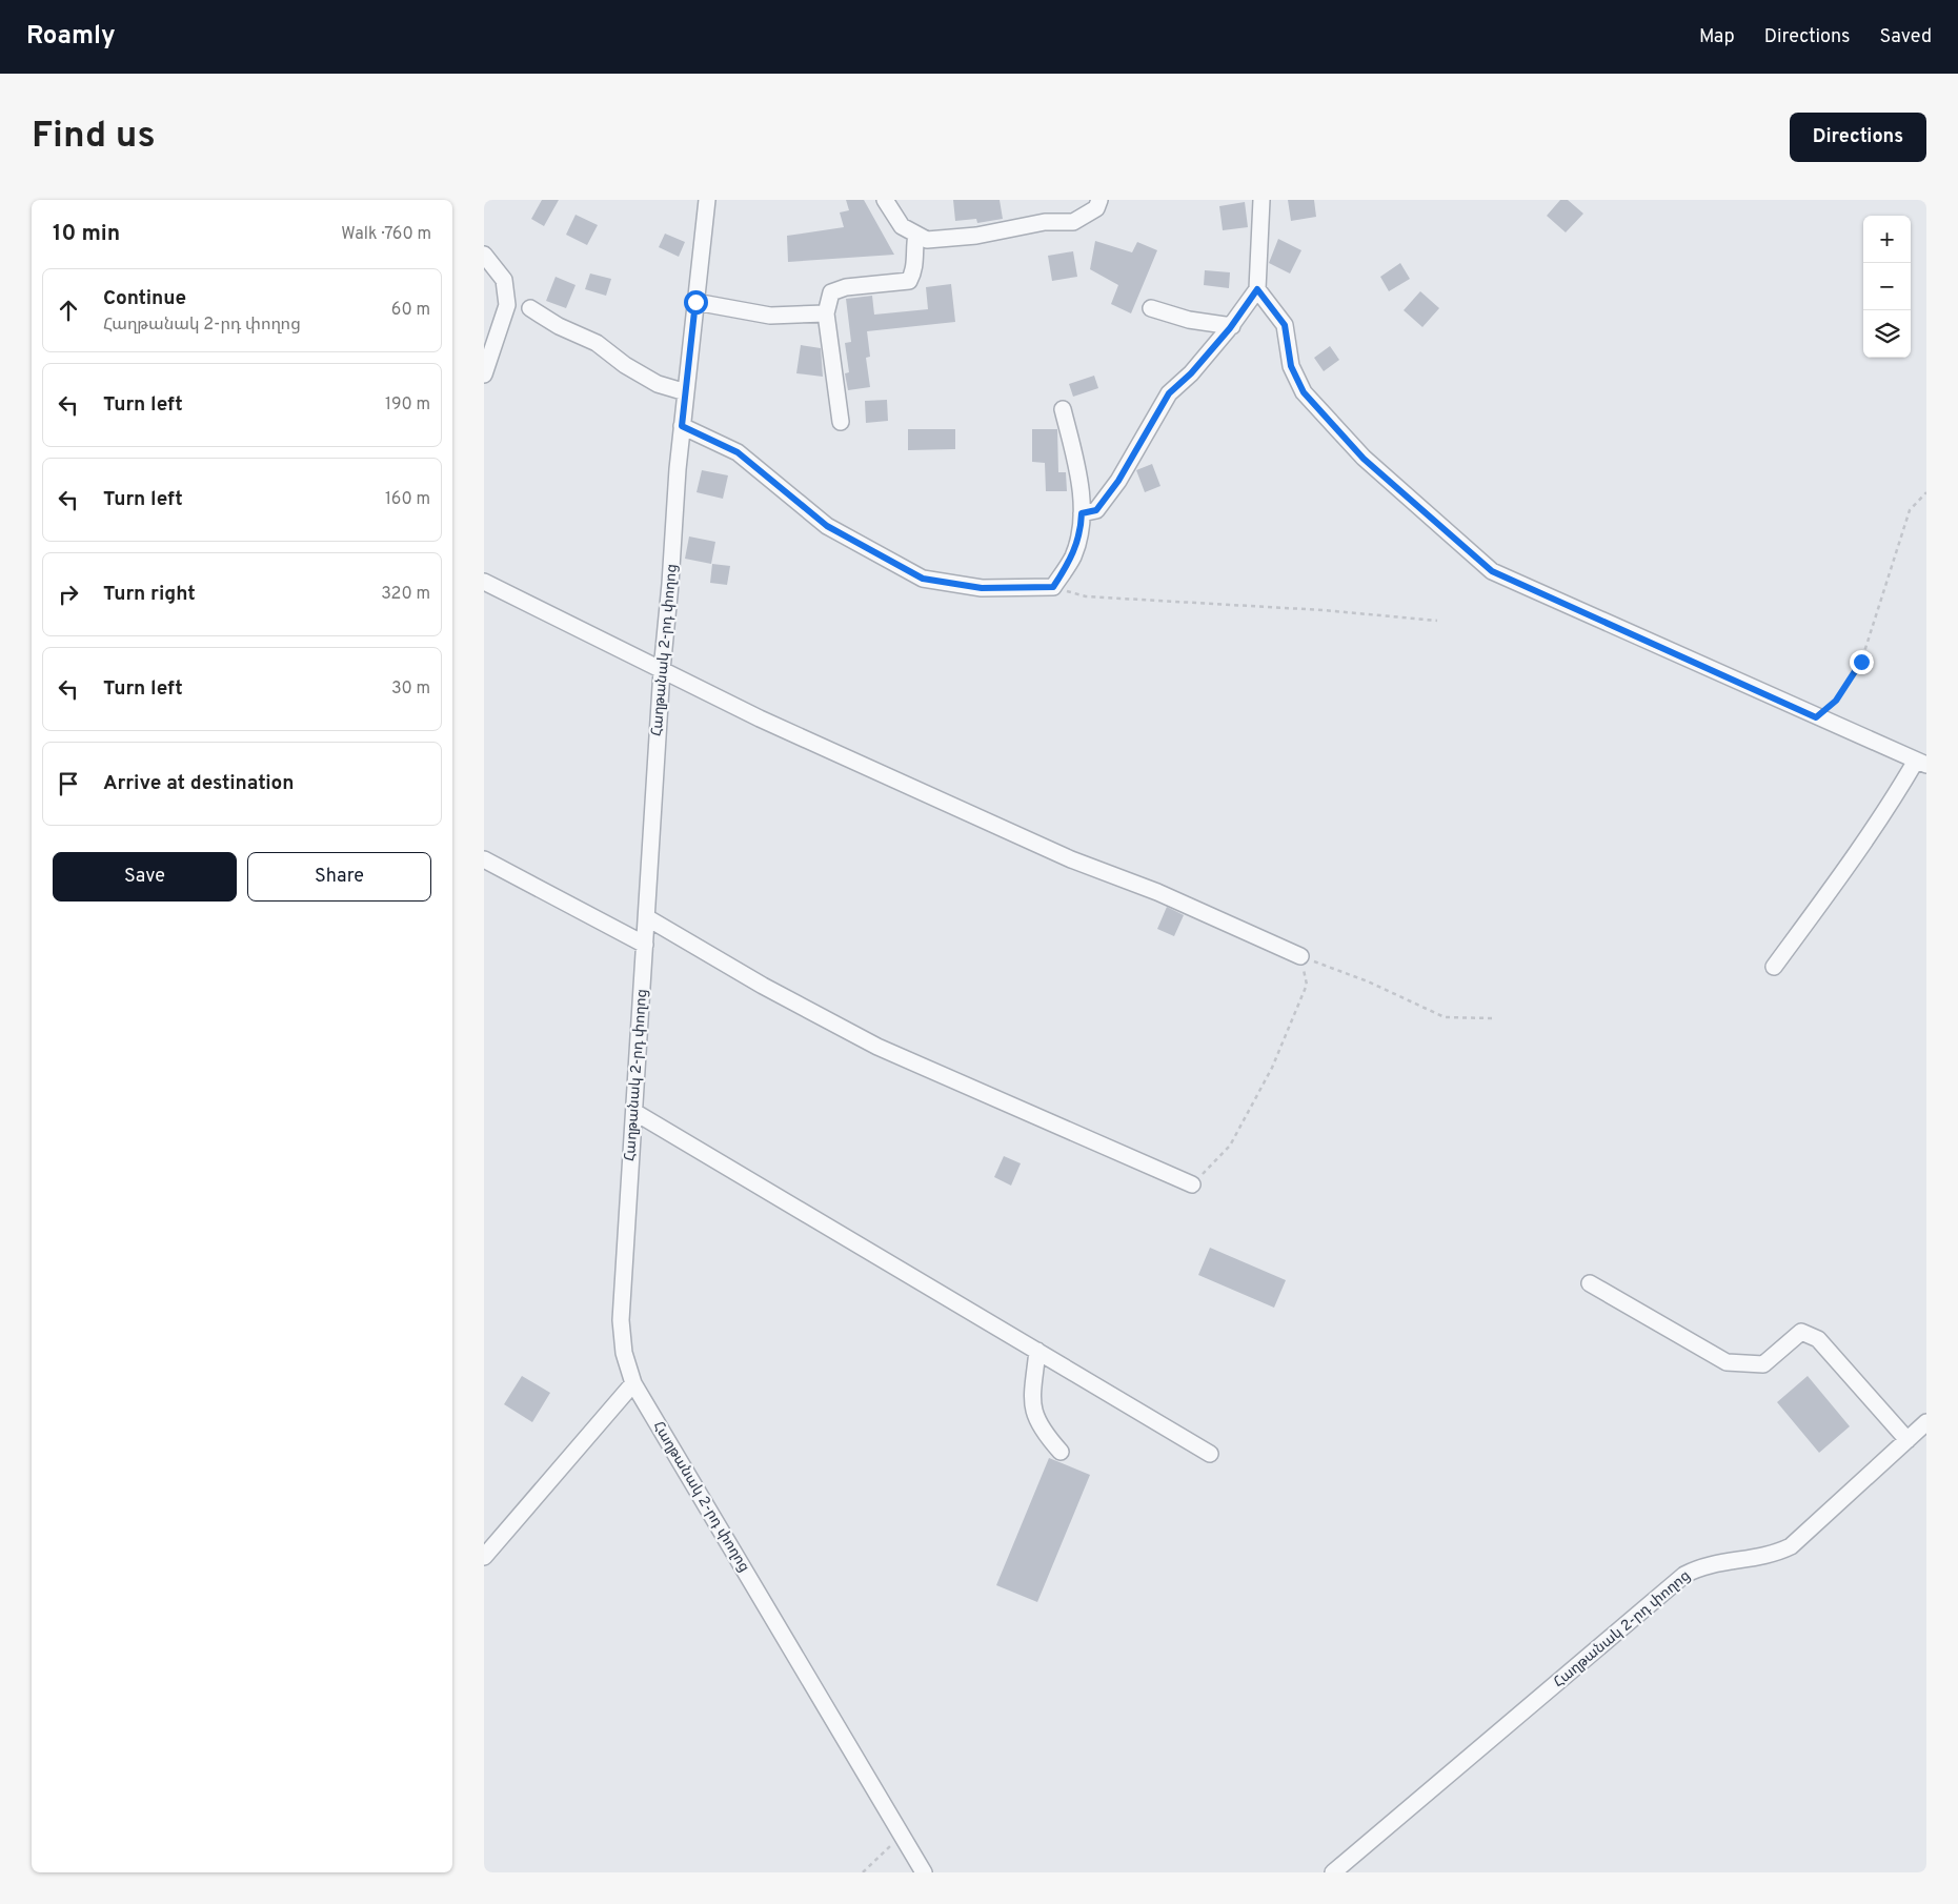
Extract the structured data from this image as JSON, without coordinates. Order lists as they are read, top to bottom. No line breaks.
{"streets":{"street":["Հաղթանակ 2-րդ փողոց"]},"page":{"header":"Roamly","nav":["Map","Directions","Saved"],"buttons":["Directions",["Save","Share"]],"title":"Find us","heading":["10 min","Walk · 760 m"],"map_buttons":["+","−"],"list":[["Continue","Հաղթանակ 2-րդ փողոց","60 m"],["Turn left","190 m"],["Turn left","160 m"],["Turn right","320 m"],["Turn left","30 m"],"Arrive at destination"]}}
